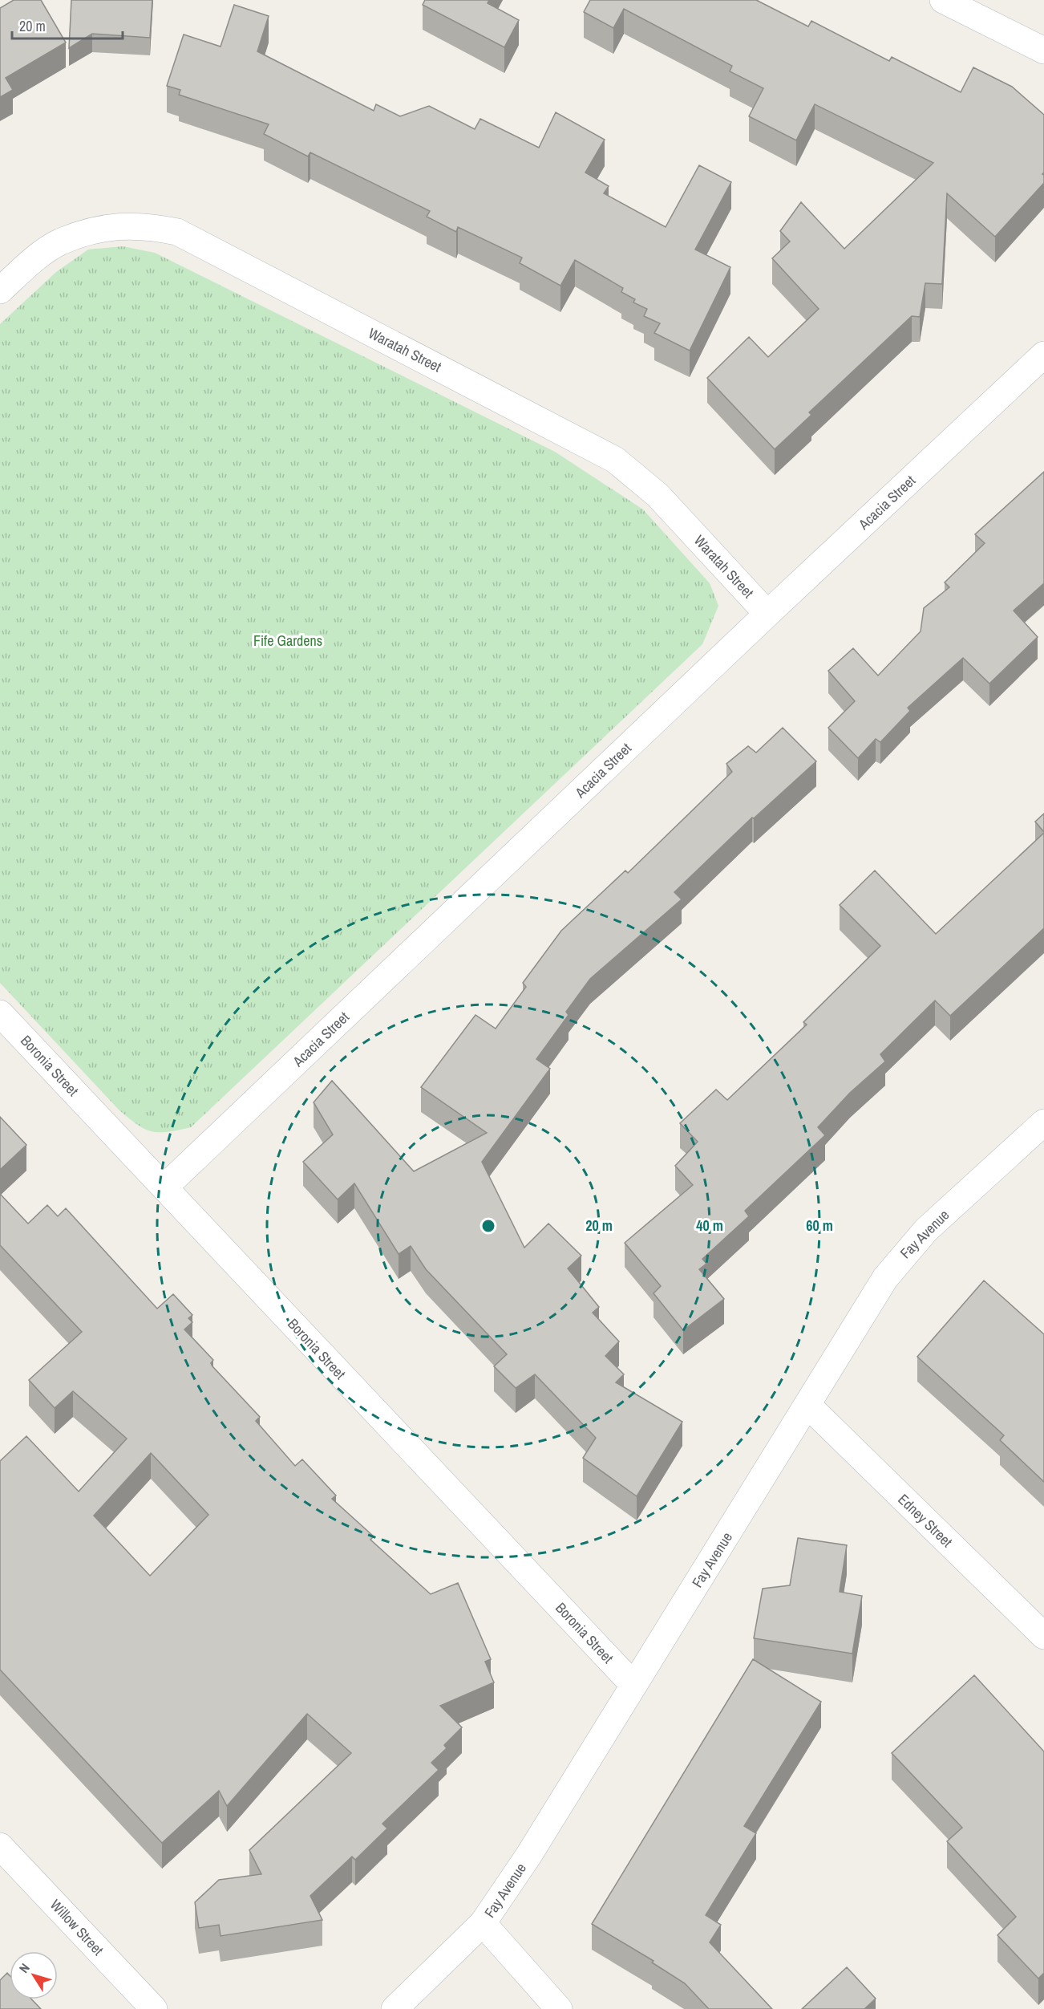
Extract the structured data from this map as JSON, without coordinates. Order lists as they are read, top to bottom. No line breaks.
{"streets":{"street":["Waratah Street","Acacia Street","Boronia Street","Fay Avenue","Edney Street","Willow Street"]},"crossings":[["Waratah Street","Acacia Street"],["Acacia Street","Boronia Street"],["Boronia Street","Fay Avenue"],["Fay Avenue","Edney Street"]],"parks":["Fife Gardens"],"scale_bar":"20 m","north":"top left","rings":["20 m","40 m","60 m"]}
